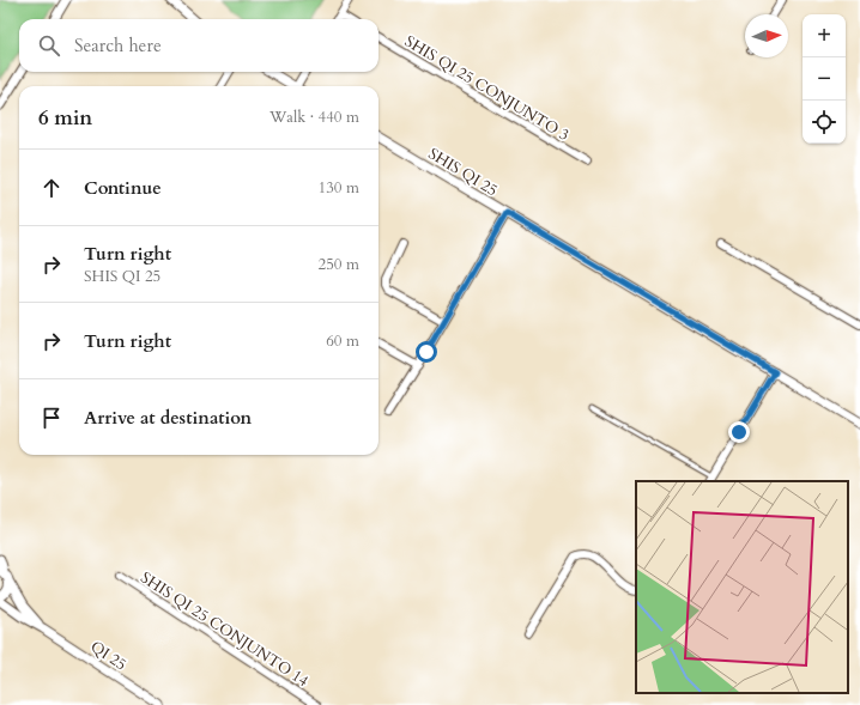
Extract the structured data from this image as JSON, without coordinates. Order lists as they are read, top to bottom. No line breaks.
{"streets":{"street":["SHIS QI 25 CONJUNTO 3","SHIS QI 25","SHIS QI 25 CONJUNTO 14","QI 25"]},"north":"right","page":{"map_buttons":["+","−"],"search":"Search here","heading":["6 min","Walk · 440 m"],"list":[["Continue","130 m"],["Turn right","SHIS QI 25","250 m"],["Turn right","60 m"],"Arrive at destination"]}}
